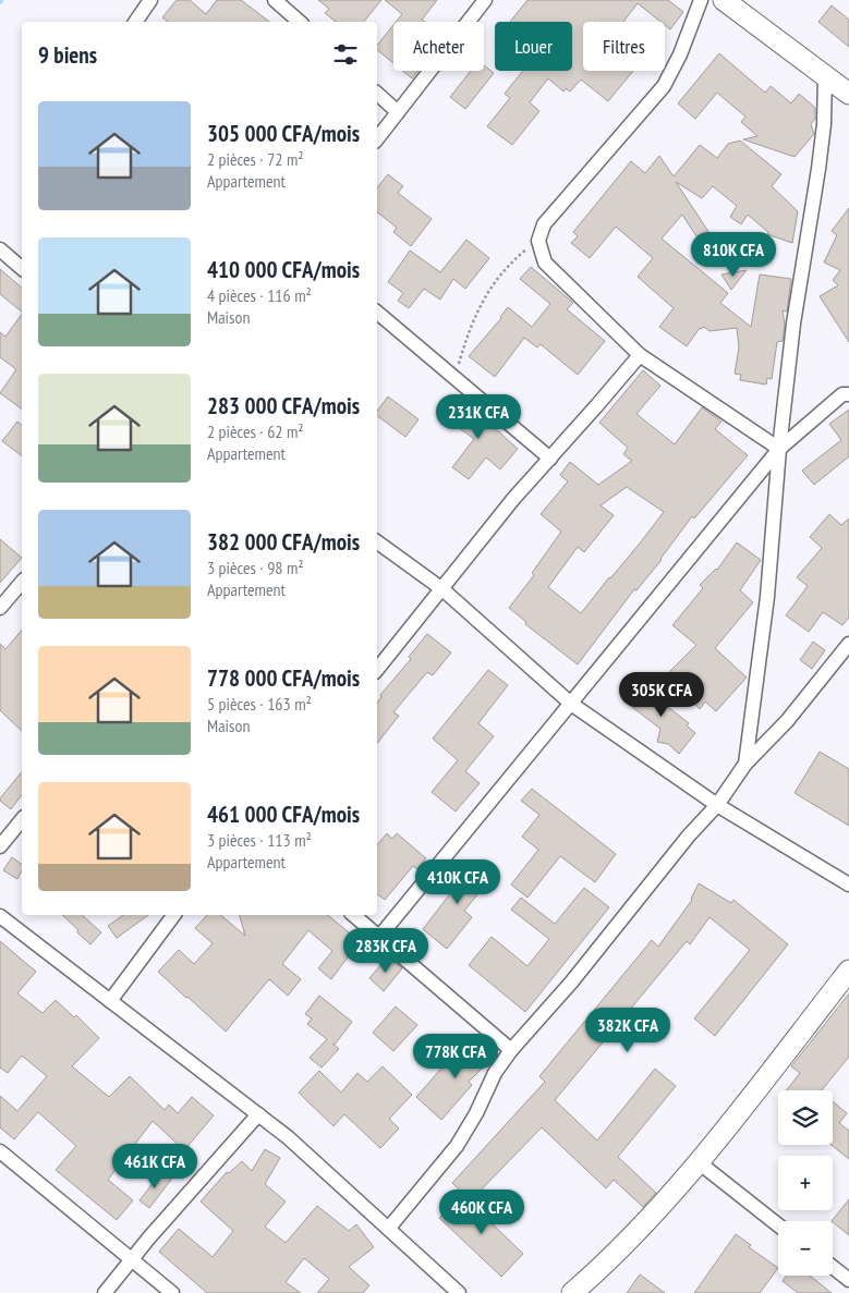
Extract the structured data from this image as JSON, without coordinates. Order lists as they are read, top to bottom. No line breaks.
{"page":{"chip":["Acheter","Louer","Filtres"],"heading":"9 biens","list":[{"name":"305 000 CFA/mois","note":"2 pièces · 72 m² · Appartement"},{"name":"410 000 CFA/mois","note":"4 pièces · 116 m² · Maison"},{"name":"283 000 CFA/mois","note":"2 pièces · 62 m² · Appartement"},{"name":"382 000 CFA/mois","note":"3 pièces · 98 m² · Appartement"},{"name":"778 000 CFA/mois","note":"5 pièces · 163 m² · Maison"},{"name":"461 000 CFA/mois","note":"3 pièces · 113 m² · Appartement"}],"price":["810K CFA","231K CFA","305K CFA","410K CFA","283K CFA","382K CFA","778K CFA","461K CFA","460K CFA"],"map_buttons":["+","−"]}}
